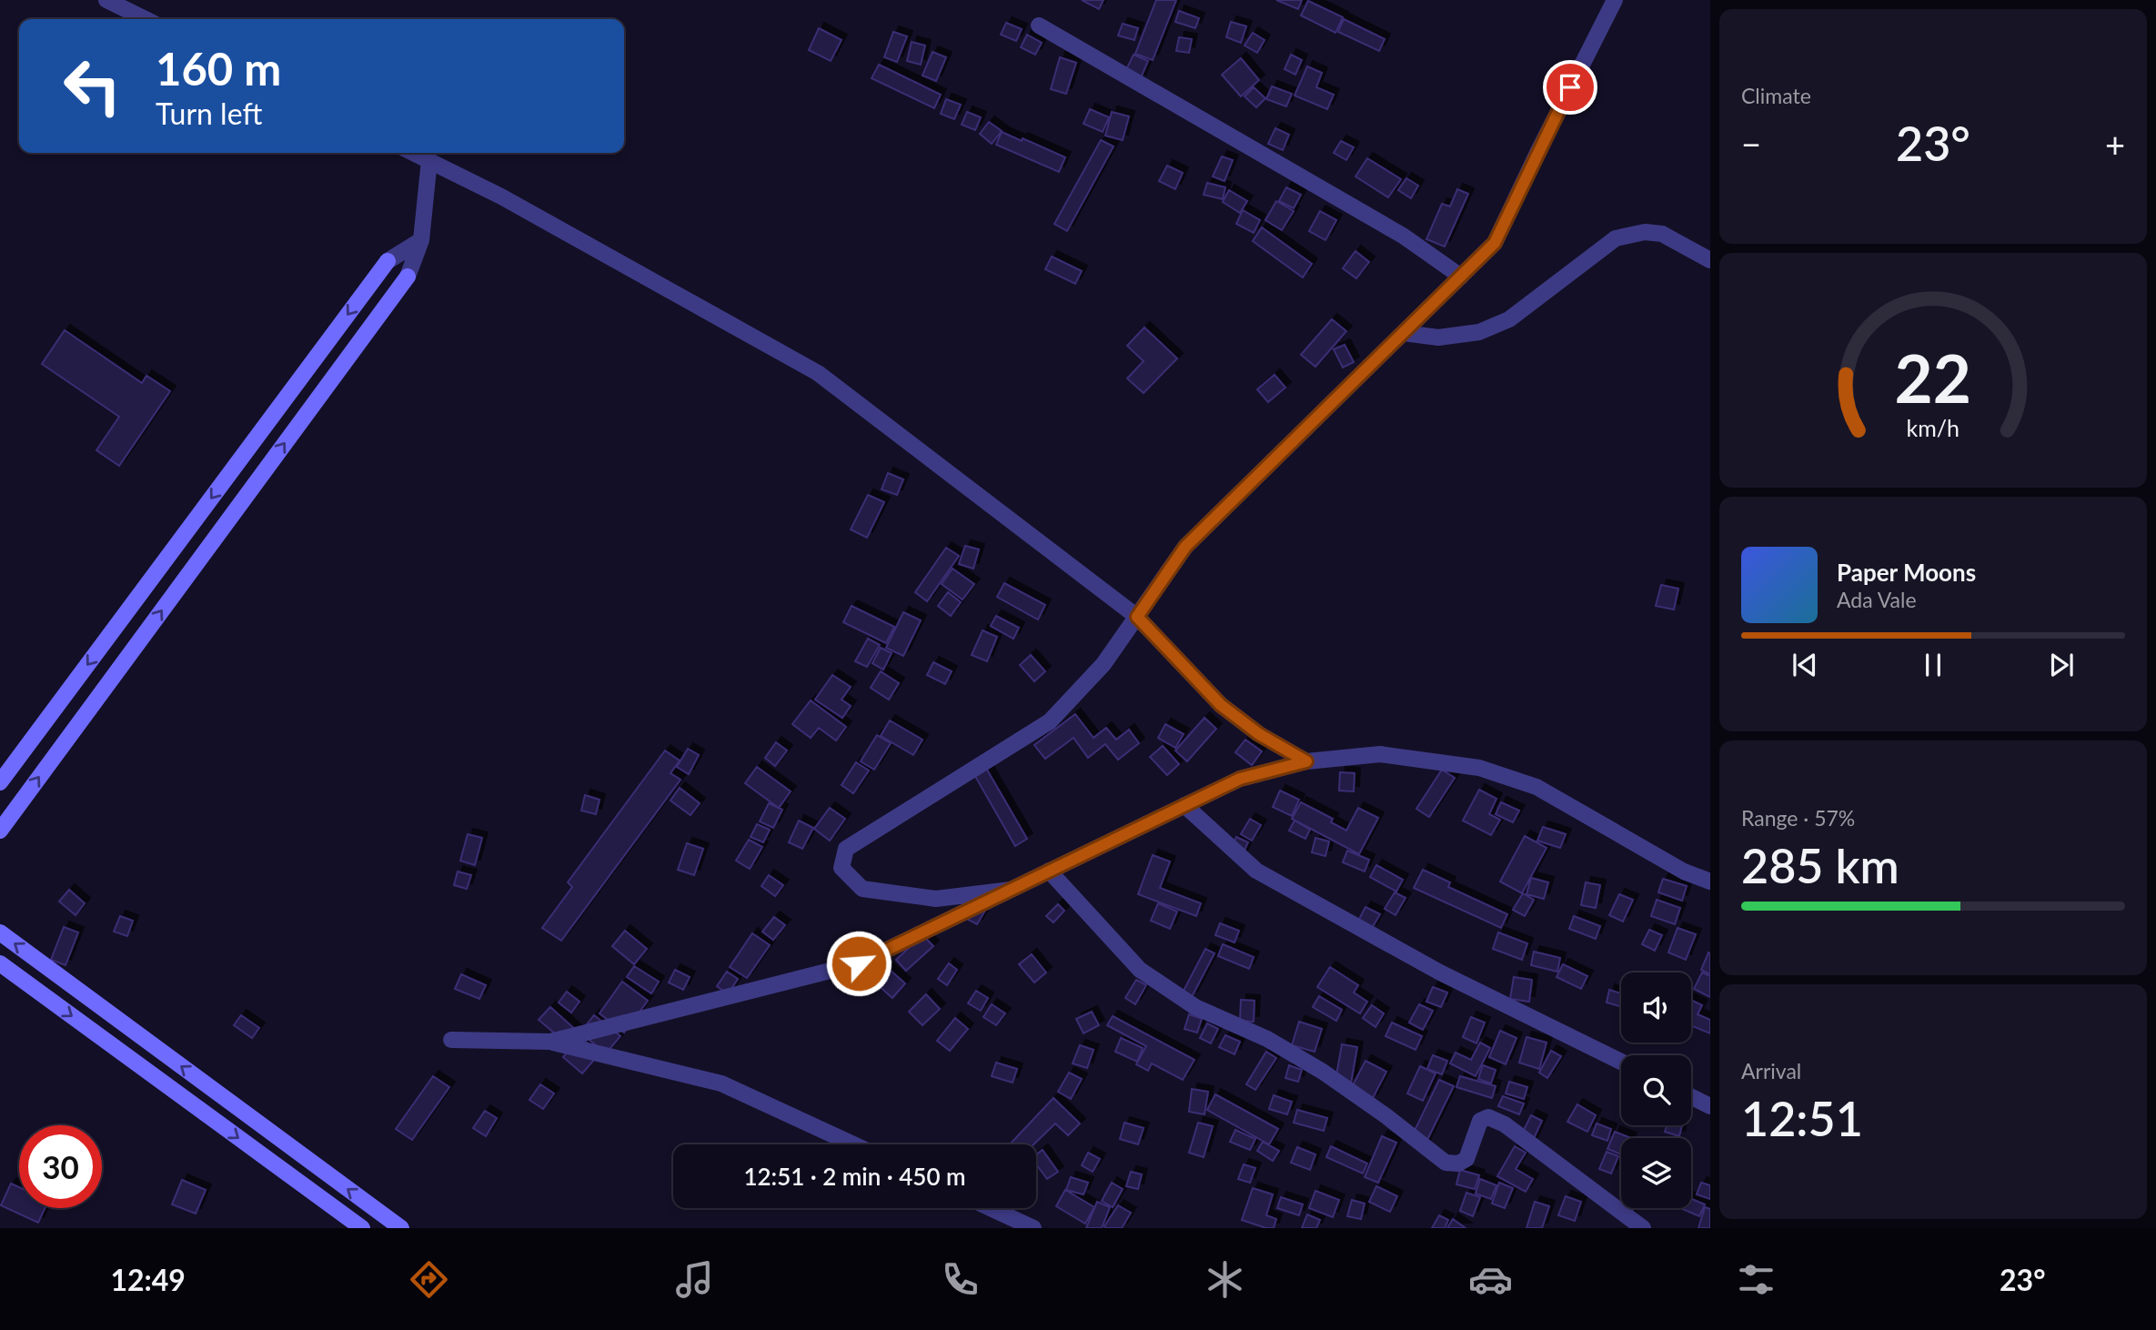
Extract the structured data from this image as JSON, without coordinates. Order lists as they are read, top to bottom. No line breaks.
{"page":{"tile":["Climate",["Range · 57%","285 km"],["Arrival","12:51"]],"turn":["160 m","Turn left"],"heat":["−","23°","+"],"song":["Paper Moons","Ada Vale"],"limit":"30","trip":"12:51 · 2 min · 450 m","tabs":["12:49","23°"],"gauge":["22","km/h"]}}
